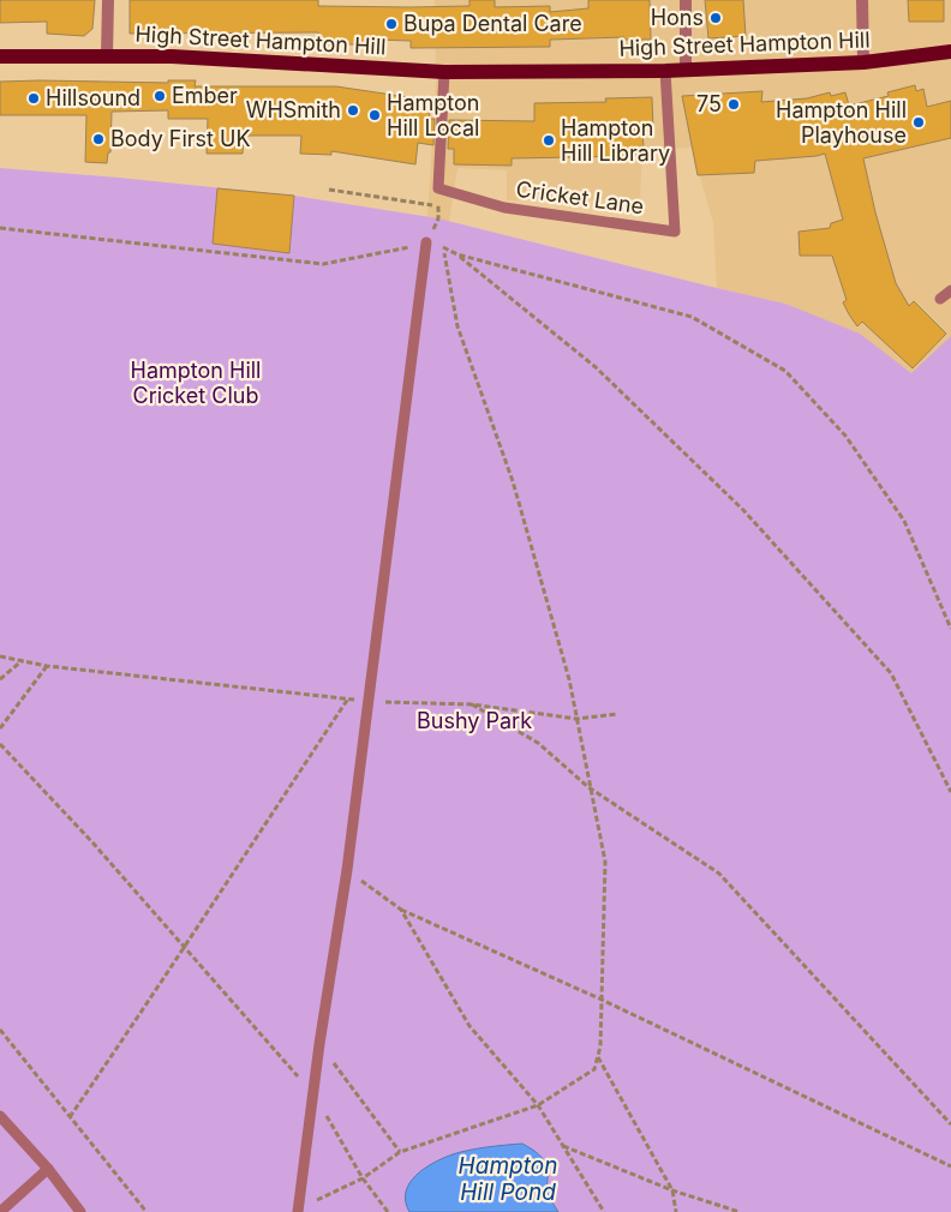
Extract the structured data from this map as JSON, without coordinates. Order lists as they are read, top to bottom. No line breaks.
{"streets":{"main road":["High Street Hampton Hill"],"lane":["Cricket Lane"]},"crossings":[["High Street Hampton Hill","Cricket Lane"]],"water":["Hampton Hill Pond"],"parks":["Hampton Hill Cricket Club","Bushy Park"],"places":["Hons","Bupa Dental Care","Ember","Hillsound","75","WHSmith","Hampton Hill Local","Hampton Hill Playhouse","Body First UK","Hampton Hill Library"]}
